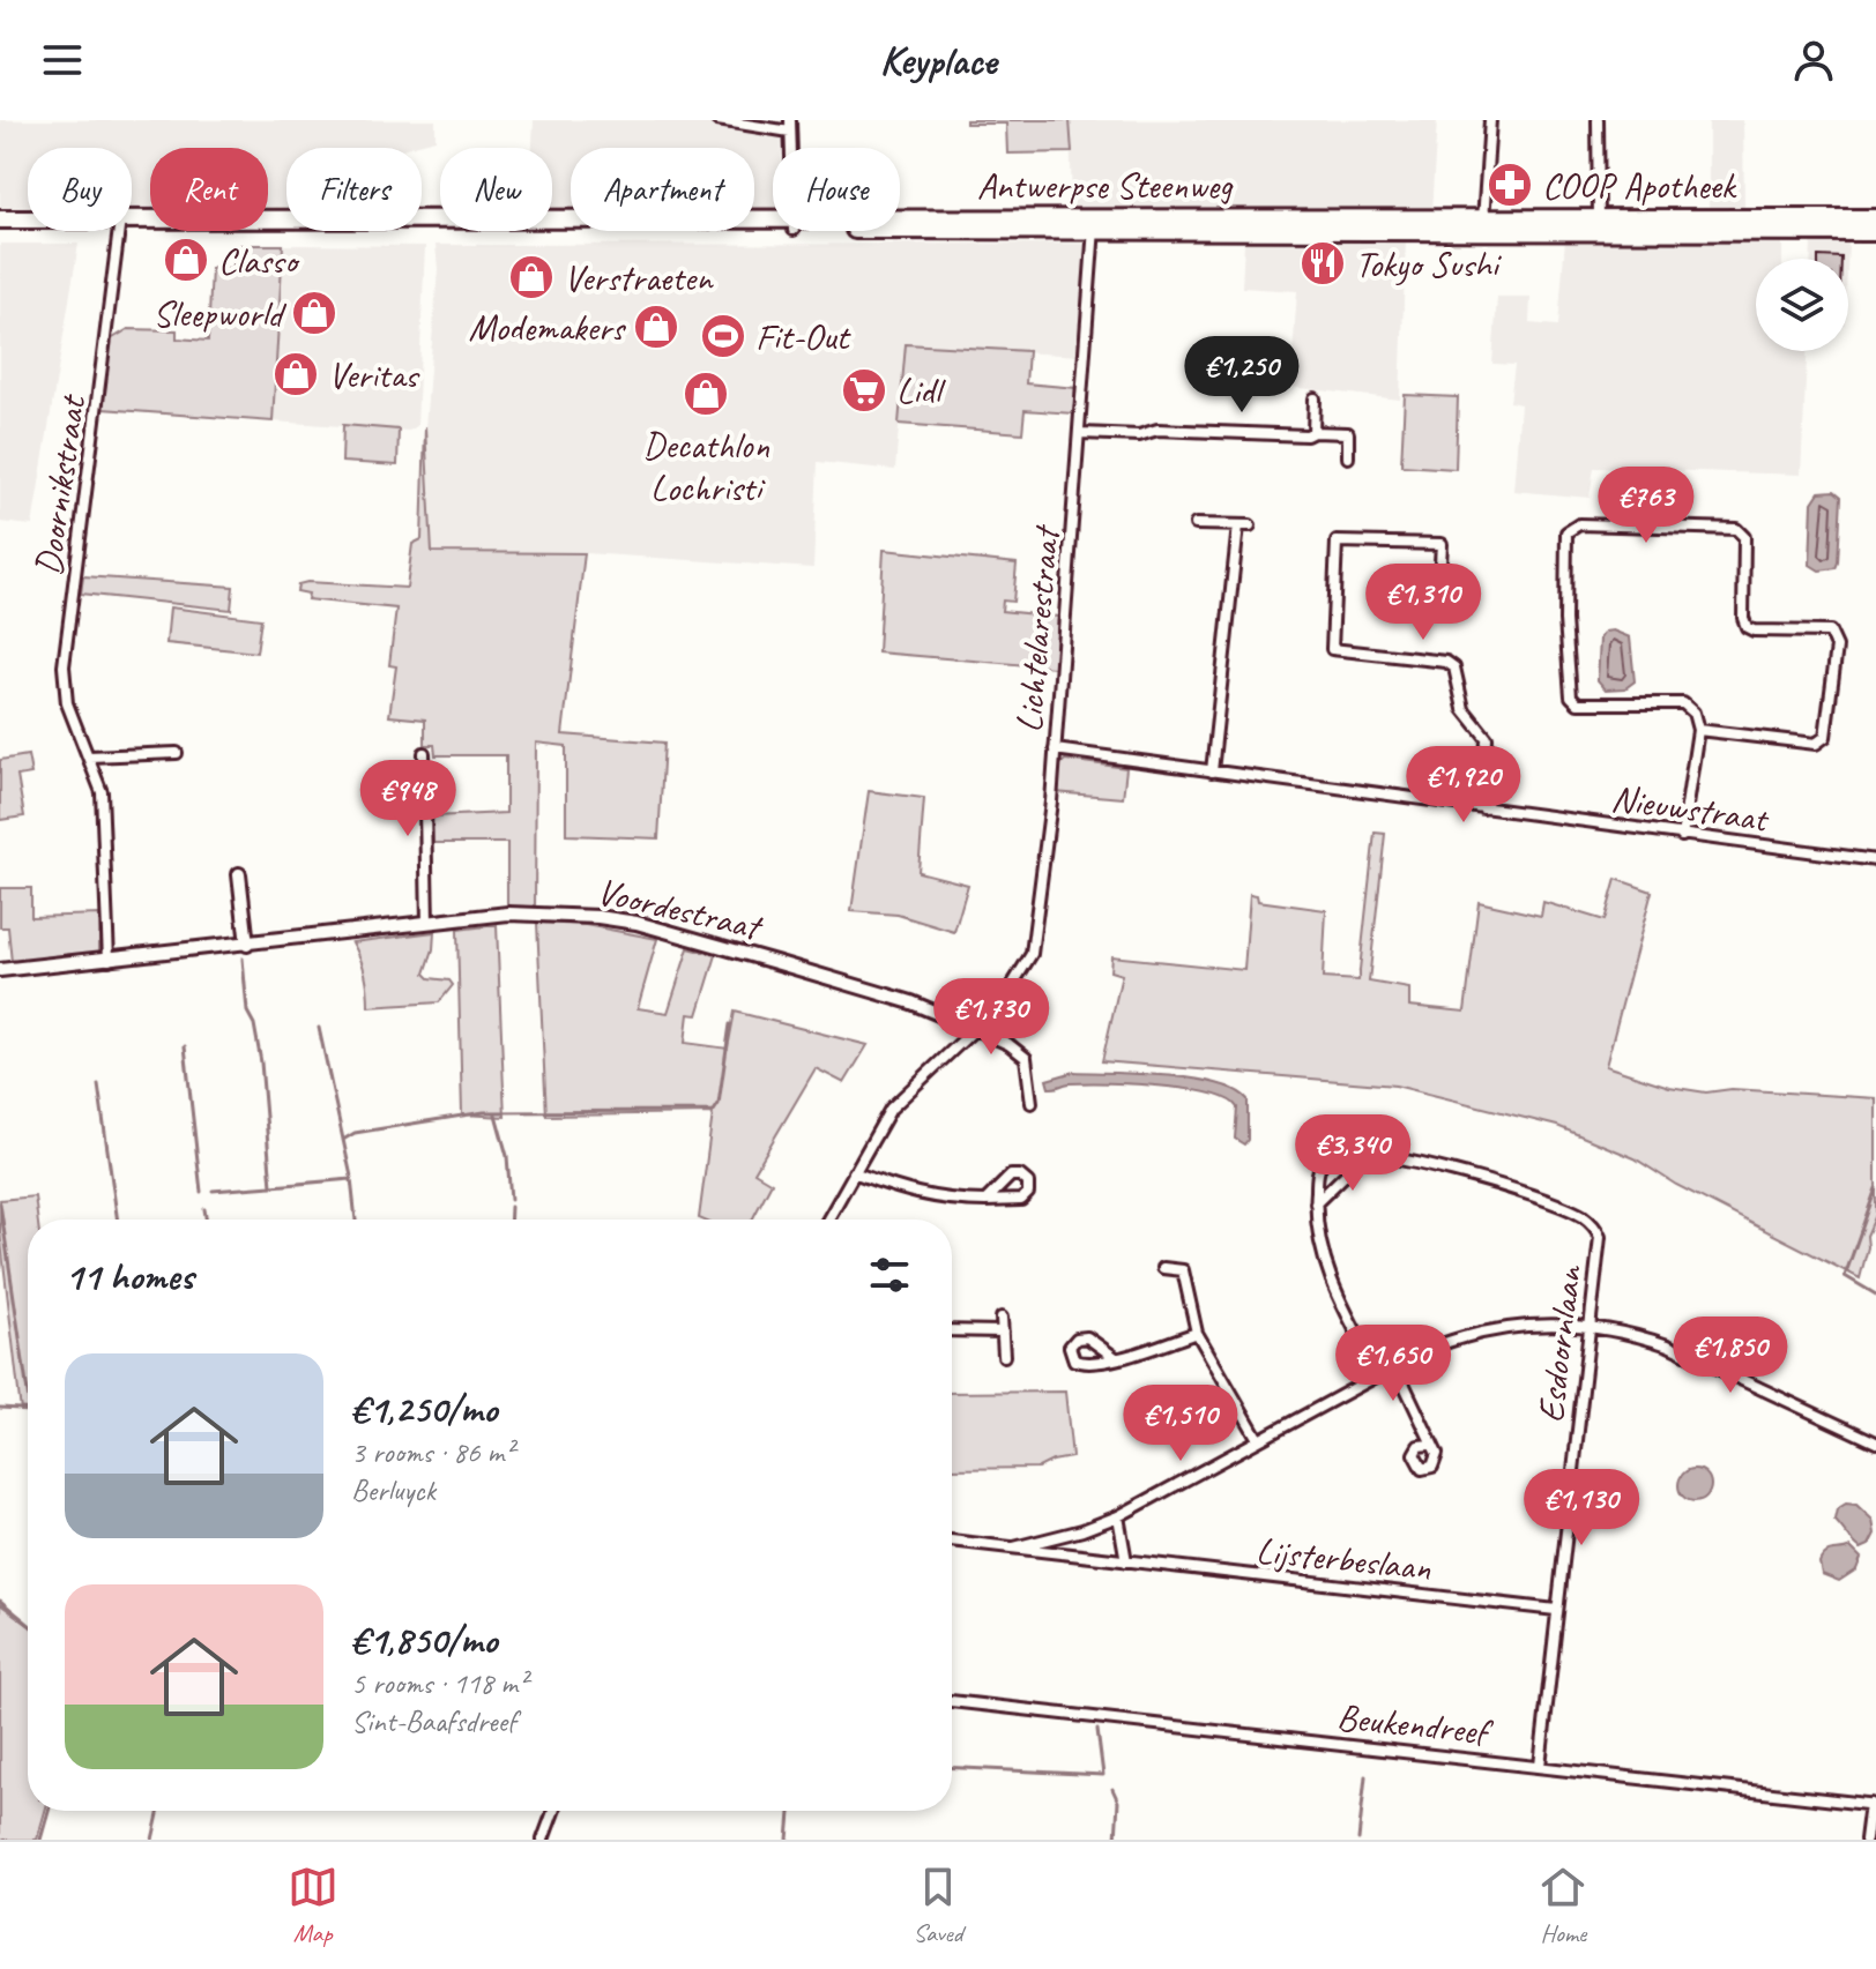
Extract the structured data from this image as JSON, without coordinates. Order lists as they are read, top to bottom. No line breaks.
{"streets":{"main road":["Antwerpse Steenweg"],"street":["Doornikstraat","Lichtelarestraat","Nieuwstraat","Voordestraat","Esdoornlaan","Lijsterbeslaan","Beukendreef"]},"crossings":[["Antwerpse Steenweg","Lichtelarestraat"],["Doornikstraat","Voordestraat"],["Lichtelarestraat","Nieuwstraat"],["Lichtelarestraat","Voordestraat"],["Esdoornlaan","Lijsterbeslaan"],["Esdoornlaan","Beukendreef"]],"places":{"pharmacy":["COOP Apotheek"],"shop":["Classo","Verstraeten","Sleepworld","Modemakers","Veritas","Decathlon Lochristi"],"restaurant":["Tokyo Sushi"],"sports":["Fit-Out"],"supermarket":["Lidl"]},"page":{"header":"Keyplace","chip":["Buy","Rent","Filters","New","Apartment","House"],"price":["€1,250","€763","€1,310","€1,920","€948","€1,730","€3,340","€1,850","€1,650","€1,510","€1,130"],"heading":"11 homes","list":[{"name":"€1,250/mo","note":"3 rooms · 86 m² · Berluyck"},{"name":"€1,850/mo","note":"5 rooms · 118 m² · Sint-Baafsdreef"}],"tabs":["Map","Saved","Home"]}}
